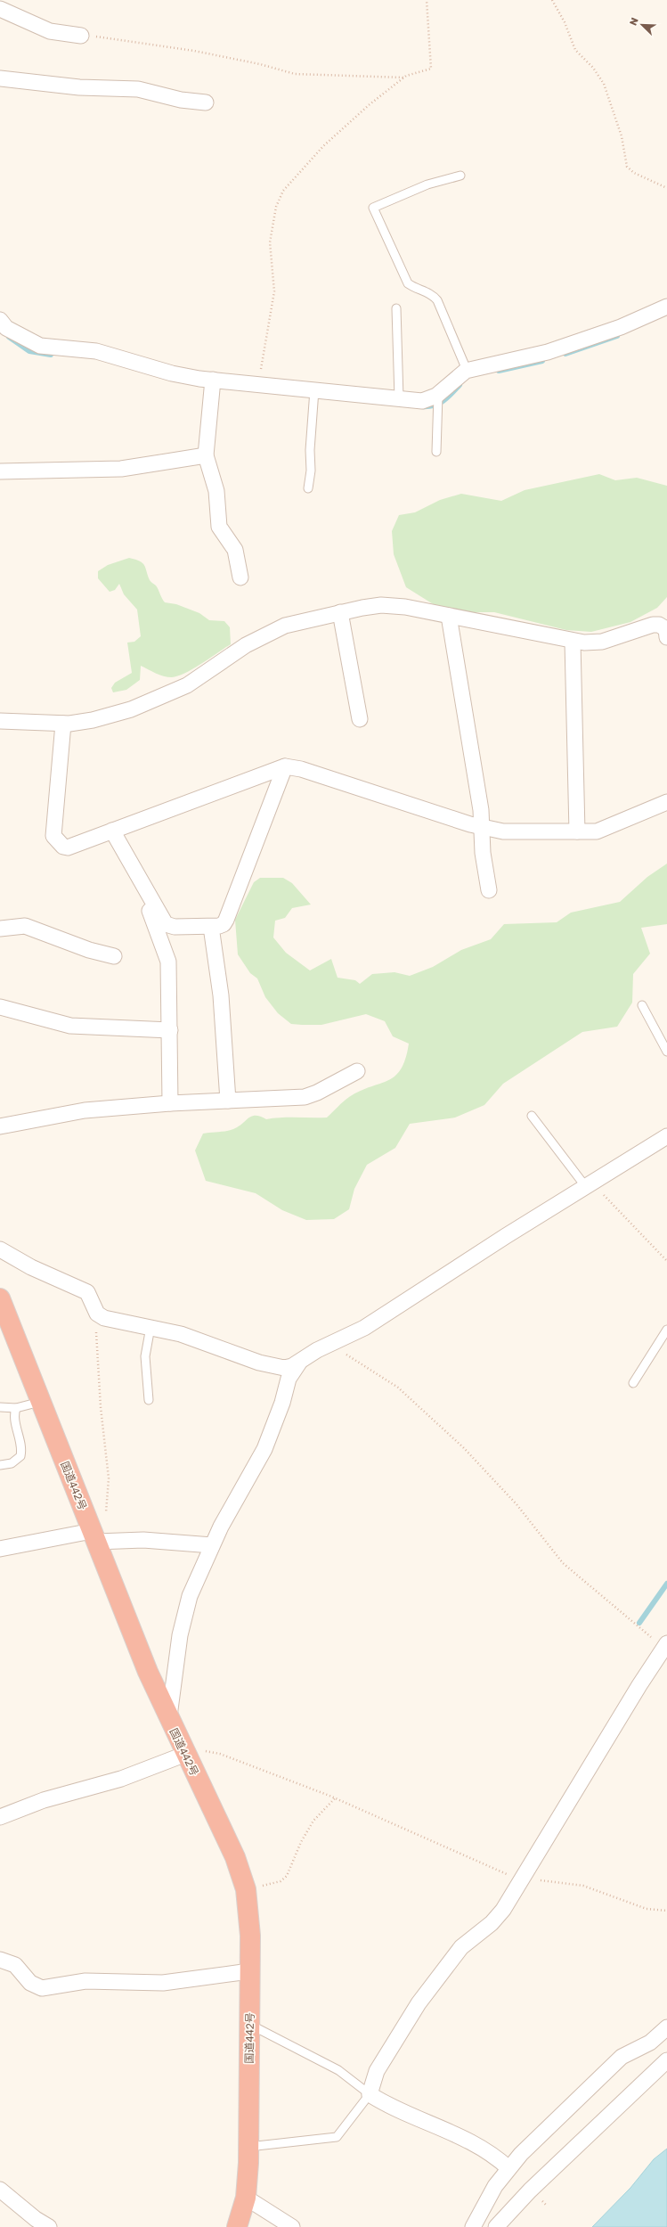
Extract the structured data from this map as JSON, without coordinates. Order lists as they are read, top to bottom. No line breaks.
{"streets":{"highway":["国道442号"]},"north":"top left"}
